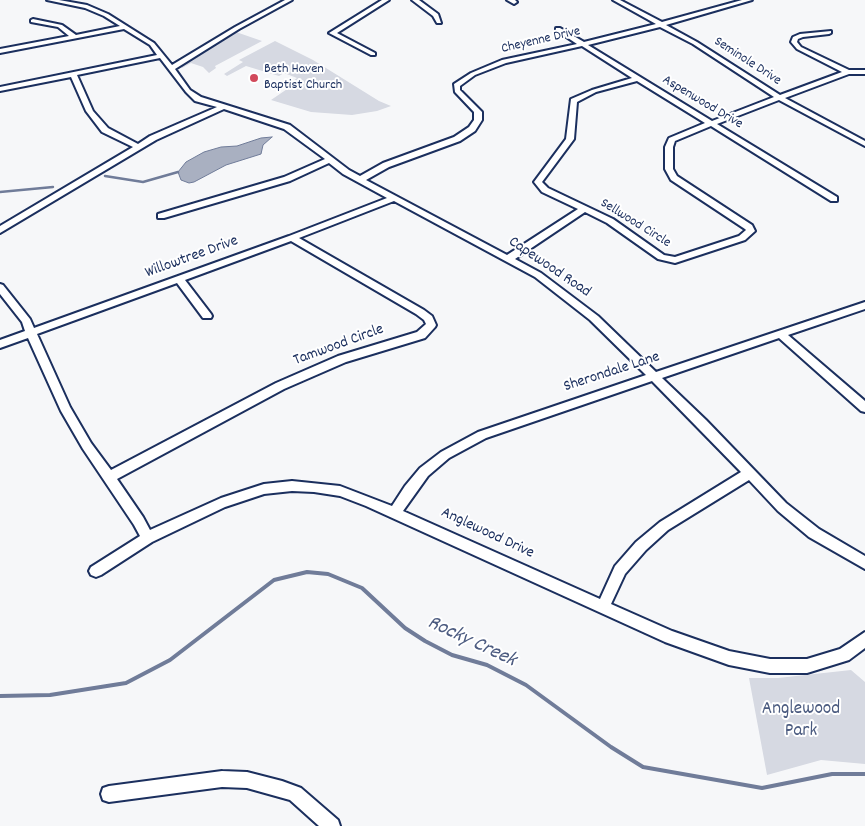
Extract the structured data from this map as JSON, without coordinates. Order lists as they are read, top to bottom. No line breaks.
{"streets":{"street":["Cheyenne Drive","Seminole Drive","Aspenwood Drive","Sellwood Circle","Willowtree Drive","Capewood Road","Tamwood Circle","Sherondale Lane","Anglewood Drive"]},"crossings":[["Cheyenne Drive","Seminole Drive"],["Cheyenne Drive","Aspenwood Drive"],["Cheyenne Drive","Capewood Road"],["Seminole Drive","Sellwood Circle"],["Aspenwood Drive","Sellwood Circle"],["Willowtree Drive","Capewood Road"],["Willowtree Drive","Tamwood Circle"],["Capewood Road","Sherondale Lane"],["Sherondale Lane","Anglewood Drive"]],"water":["Rocky Creek"],"parks":["Anglewood Park"],"places":["Beth Haven Baptist Church"]}
